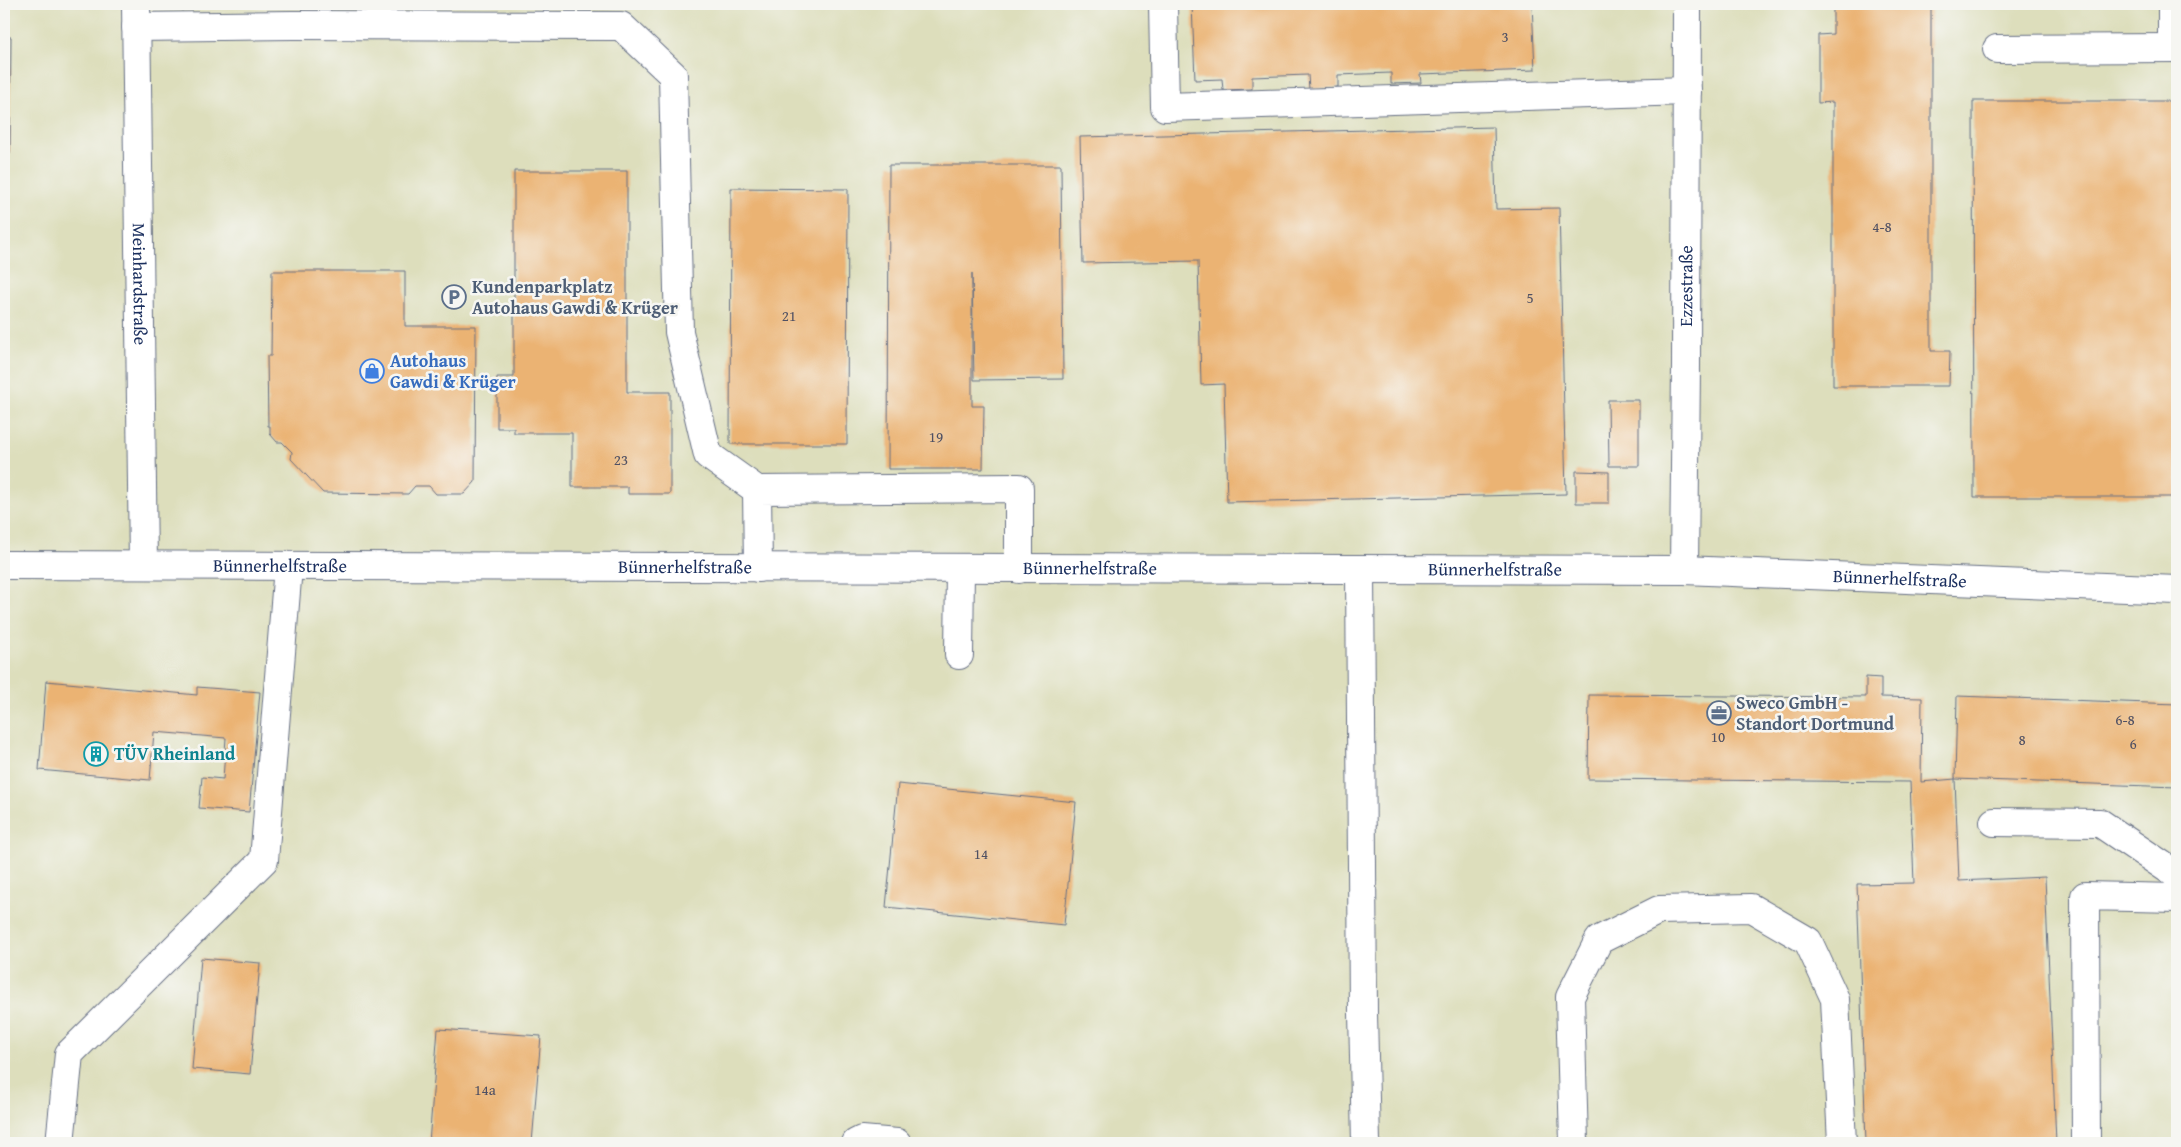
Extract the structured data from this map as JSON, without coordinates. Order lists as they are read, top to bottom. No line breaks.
{"streets":{"street":["Meinhardstraße","Ezzestraße","Bünnerhelfstraße"]},"crossings":[["Meinhardstraße","Bünnerhelfstraße"],["Ezzestraße","Bünnerhelfstraße"]],"places":{"parking":["Kundenparkplatz Autohaus Gawdi & Krüger"],"shop":["Autohaus Gawdi & Krüger"],"office":["Sweco GmbH - Standort Dortmund"],"building":["TÜV Rheinland"]},"house_numbers":["3","4-8","5","21","19","23","6-8","10","8","6","14","14a"]}
